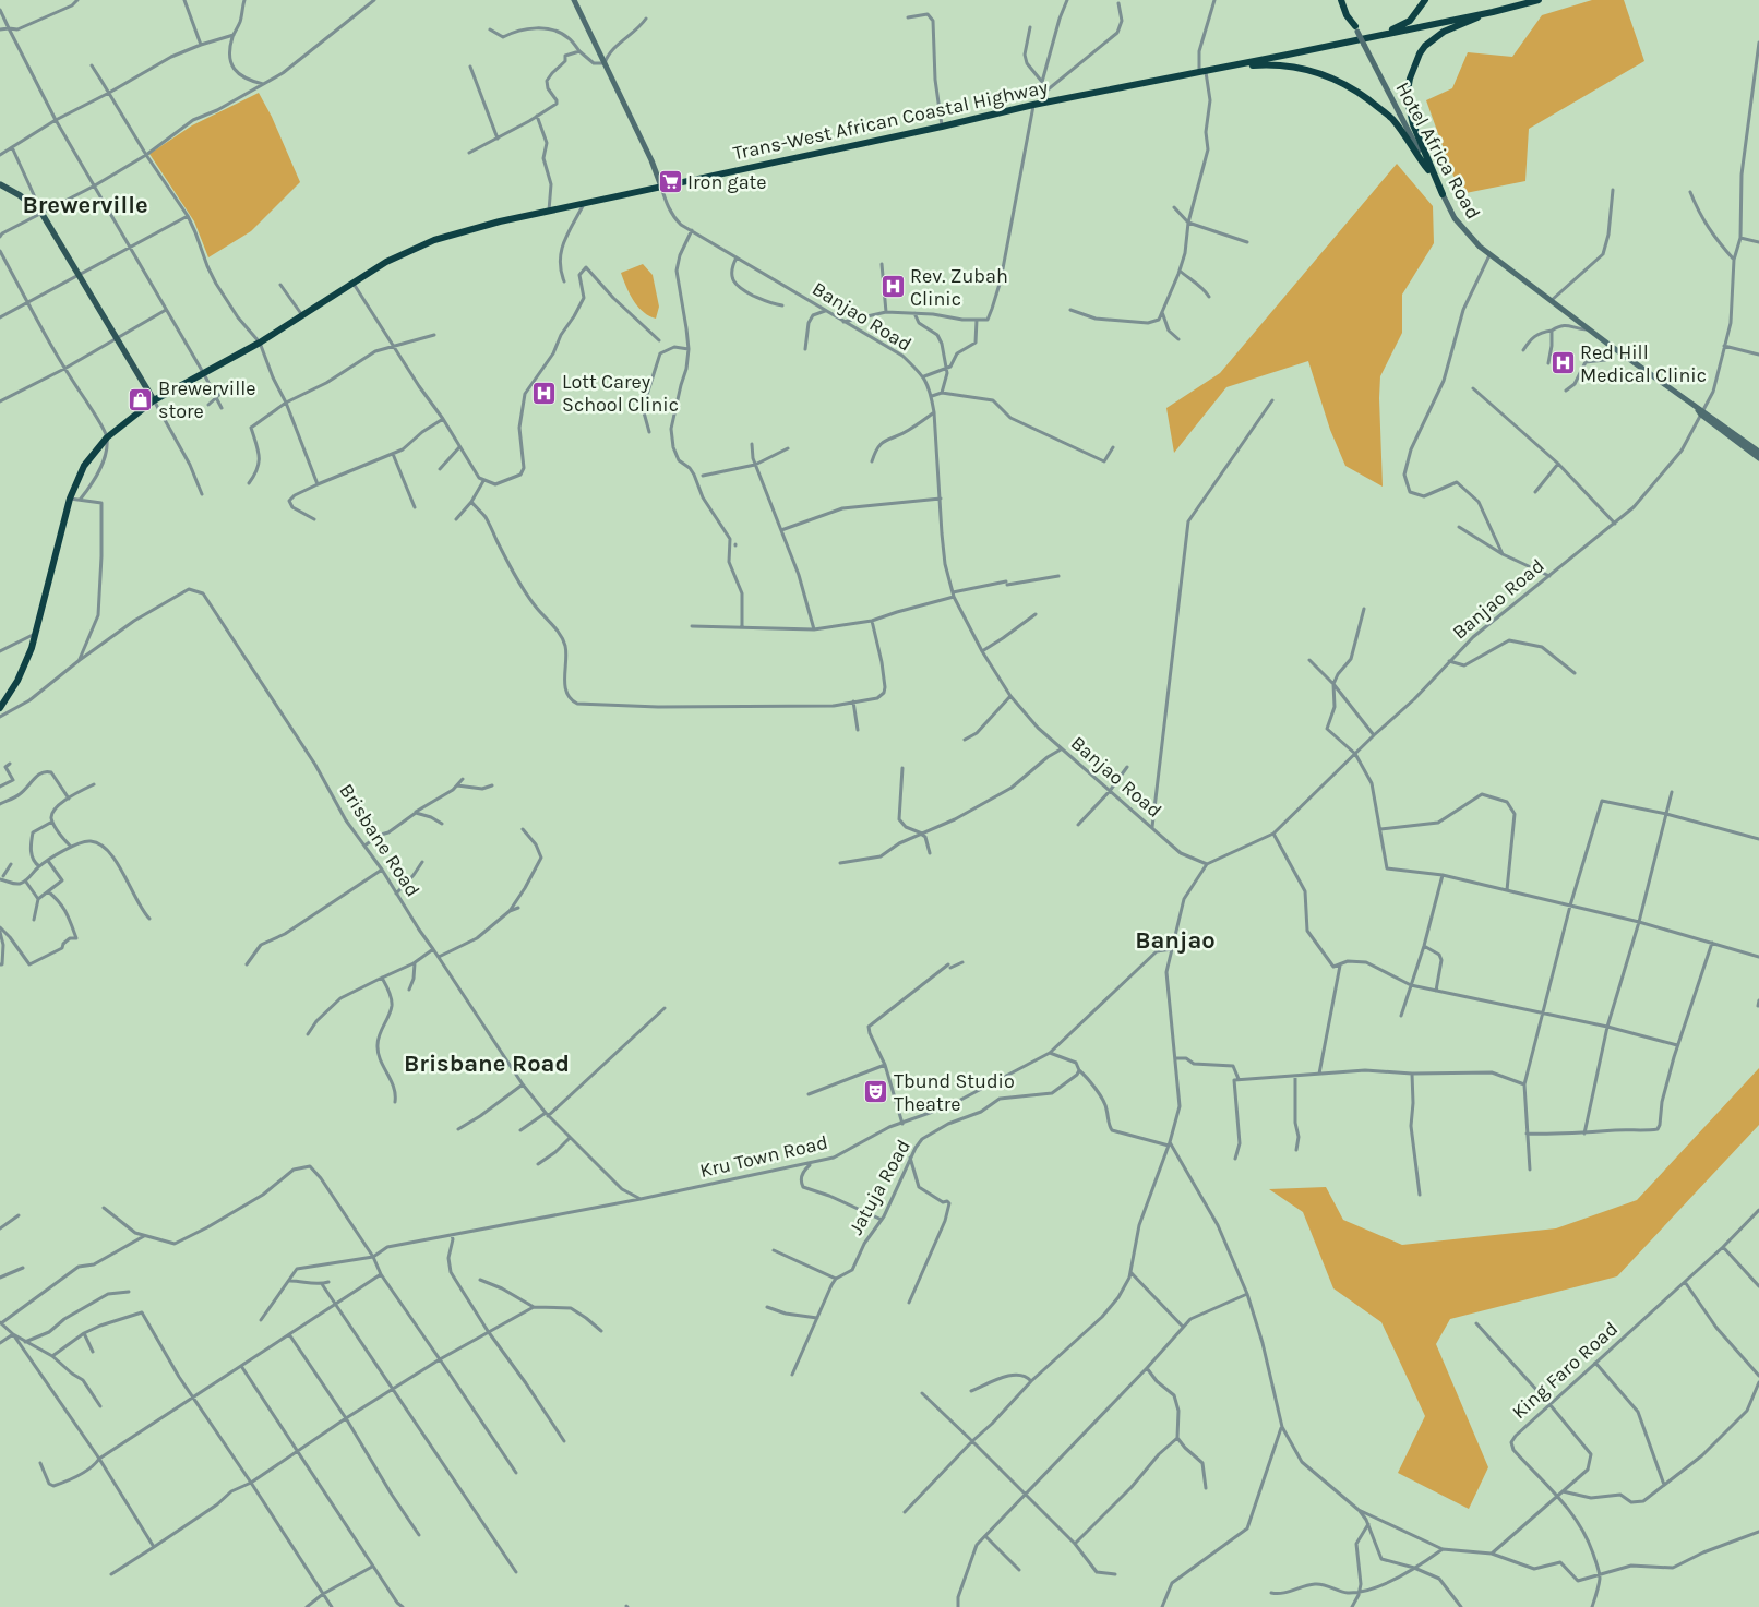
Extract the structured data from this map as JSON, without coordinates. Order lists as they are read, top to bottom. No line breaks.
{"streets":{"highway":["Trans-West African Coastal Highway"],"street":["Hotel Africa Road","Banjao Road","Brisbane Road","Kru Town Road","Jatuja Road","King Faro Road"]},"crossings":[["Trans-West African Coastal Highway","Banjao Road"],["Hotel Africa Road","Banjao Road"],["Brisbane Road","Kru Town Road"]],"districts":["Brewerville","Banjao","Brisbane Road"],"places":{"supermarket":["Iron gate"],"hospital":["Rev. Zubah Clinic","Red Hill Medical Clinic","Lott Carey School Clinic"],"shop":["Brewerville store"],"theatre":["Tbund Studio Theatre"]}}
